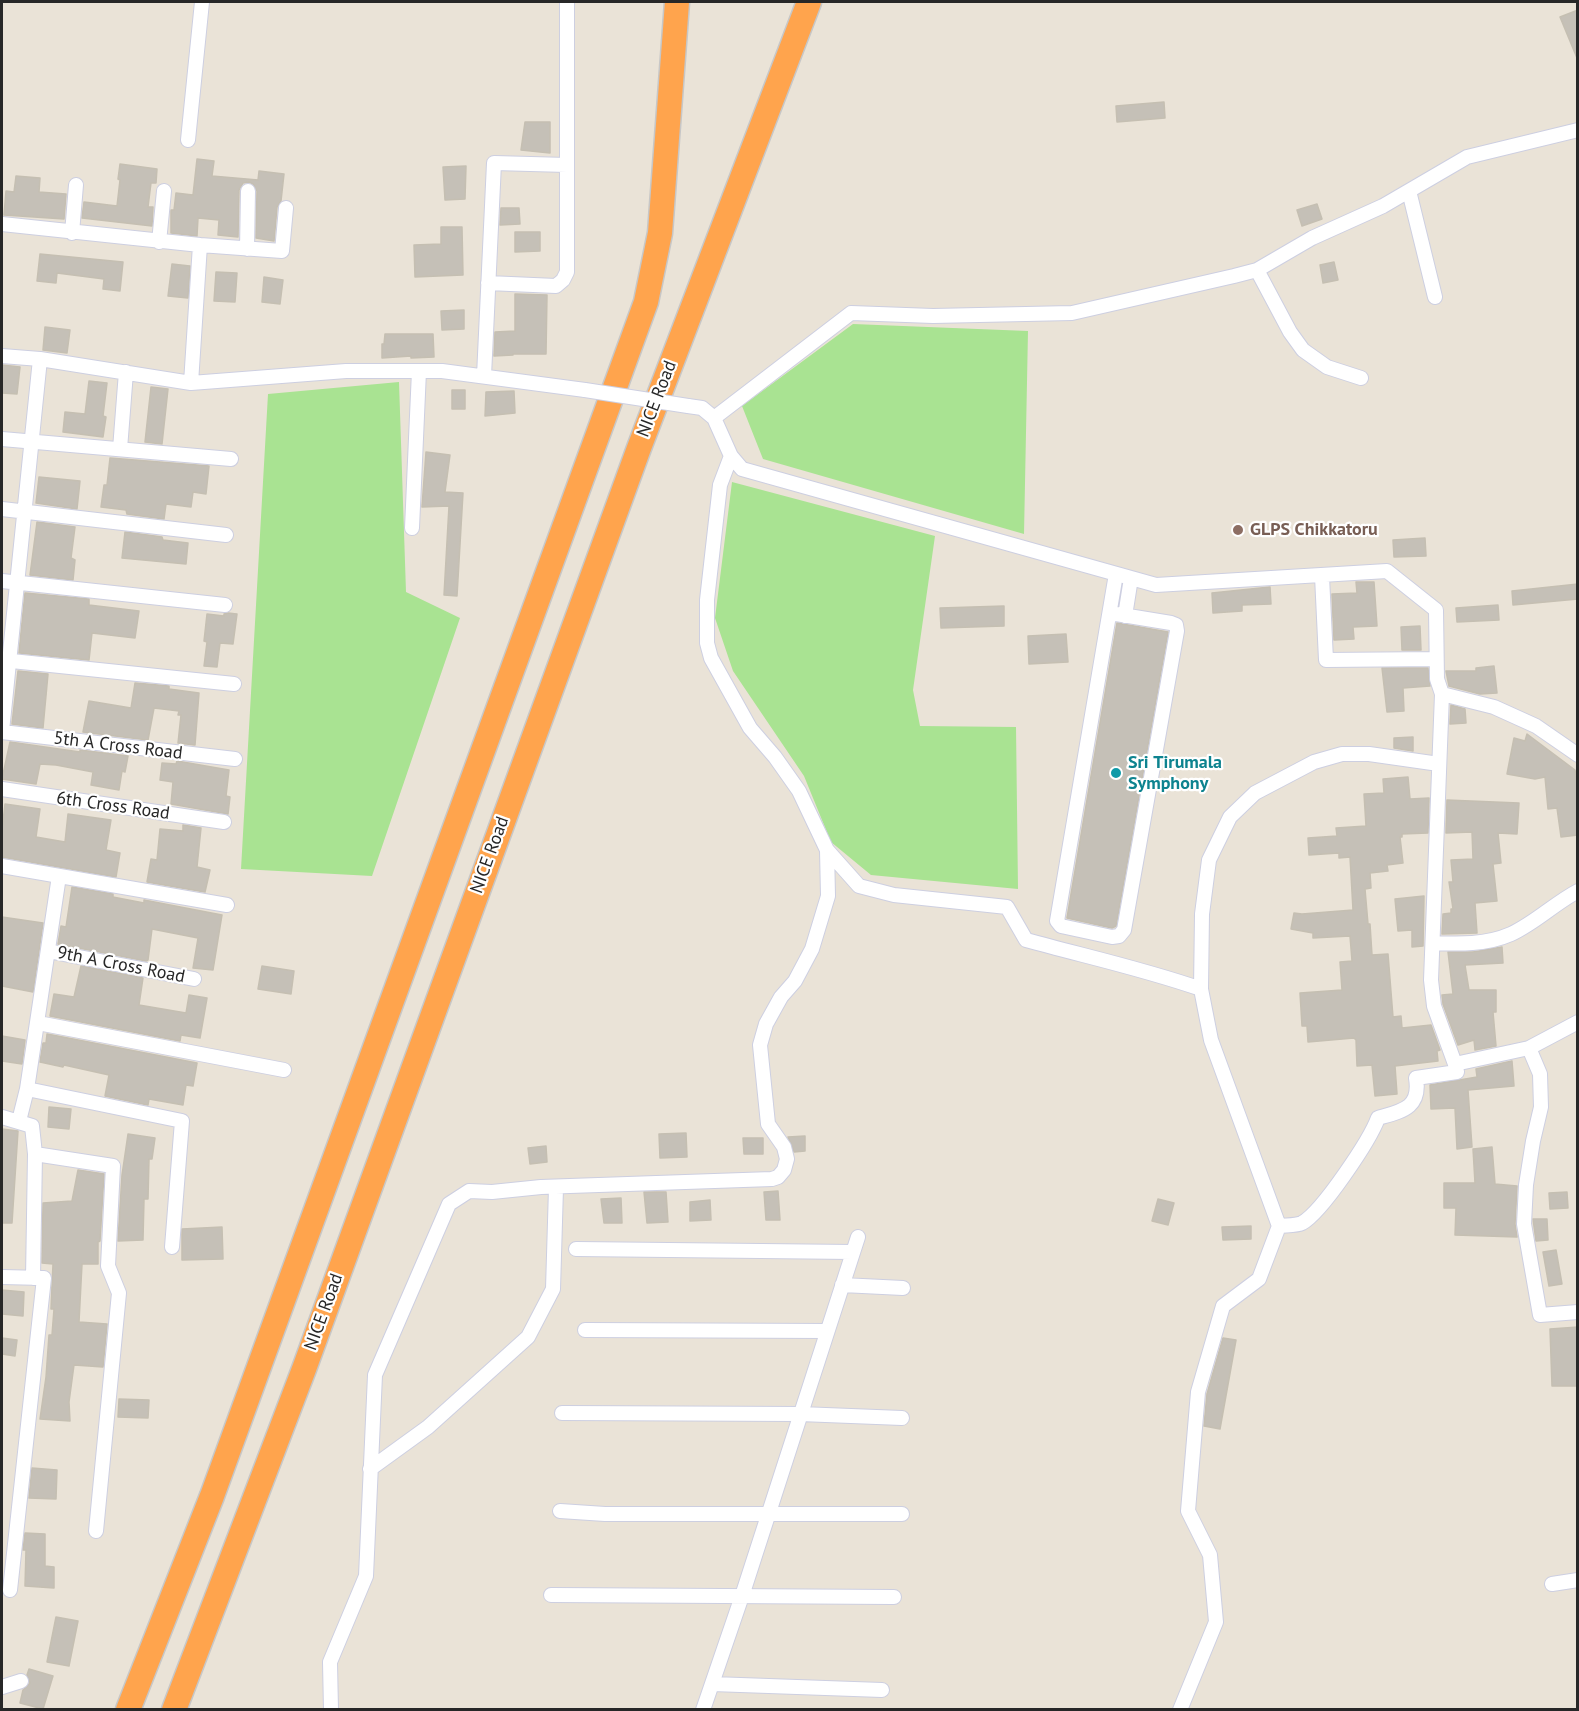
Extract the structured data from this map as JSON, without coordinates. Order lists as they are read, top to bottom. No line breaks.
{"streets":{"highway":["NICE Road"],"street":["5th A Cross Road","6th Cross Road","9th A Cross Road"]},"places":["GLPS Chikkatoru","Sri Tirumala Symphony"]}
